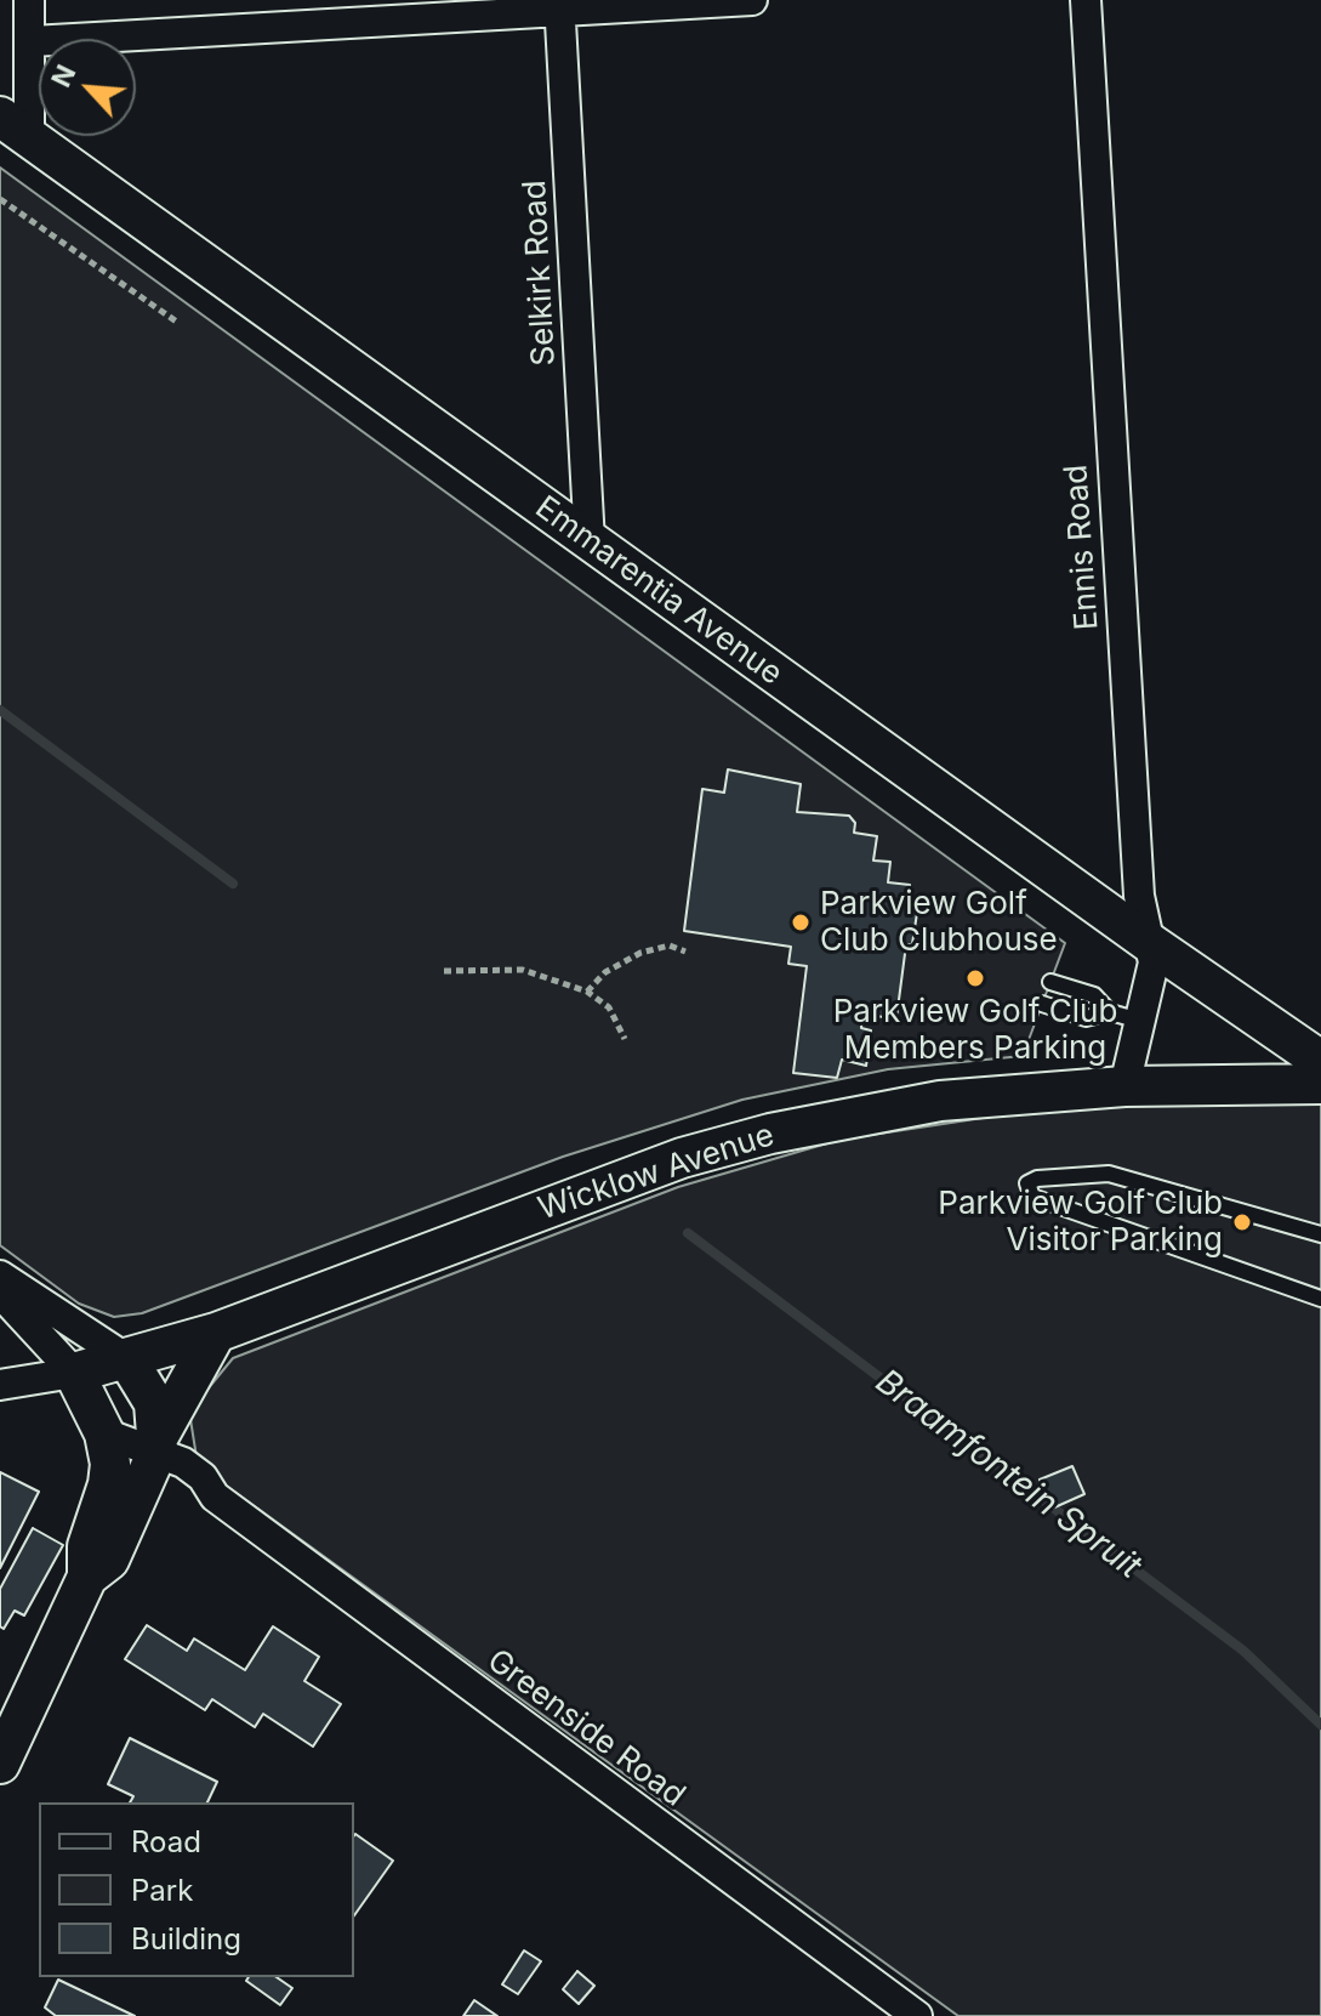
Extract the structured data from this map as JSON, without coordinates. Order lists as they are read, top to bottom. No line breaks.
{"streets":{"street":["Selkirk Road","Ennis Road","Emmarentia Avenue","Wicklow Avenue","Greenside Road"]},"crossings":[["Selkirk Road","Emmarentia Avenue"],["Ennis Road","Emmarentia Avenue"],["Ennis Road","Wicklow Avenue"]],"water":["Braamfontein Spruit"],"places":["Parkview Golf Club Clubhouse","Parkview Golf Club Members Parking","Parkview Golf Club Visitor Parking"],"legend":["Road","Park","Building"],"north":"top left"}
